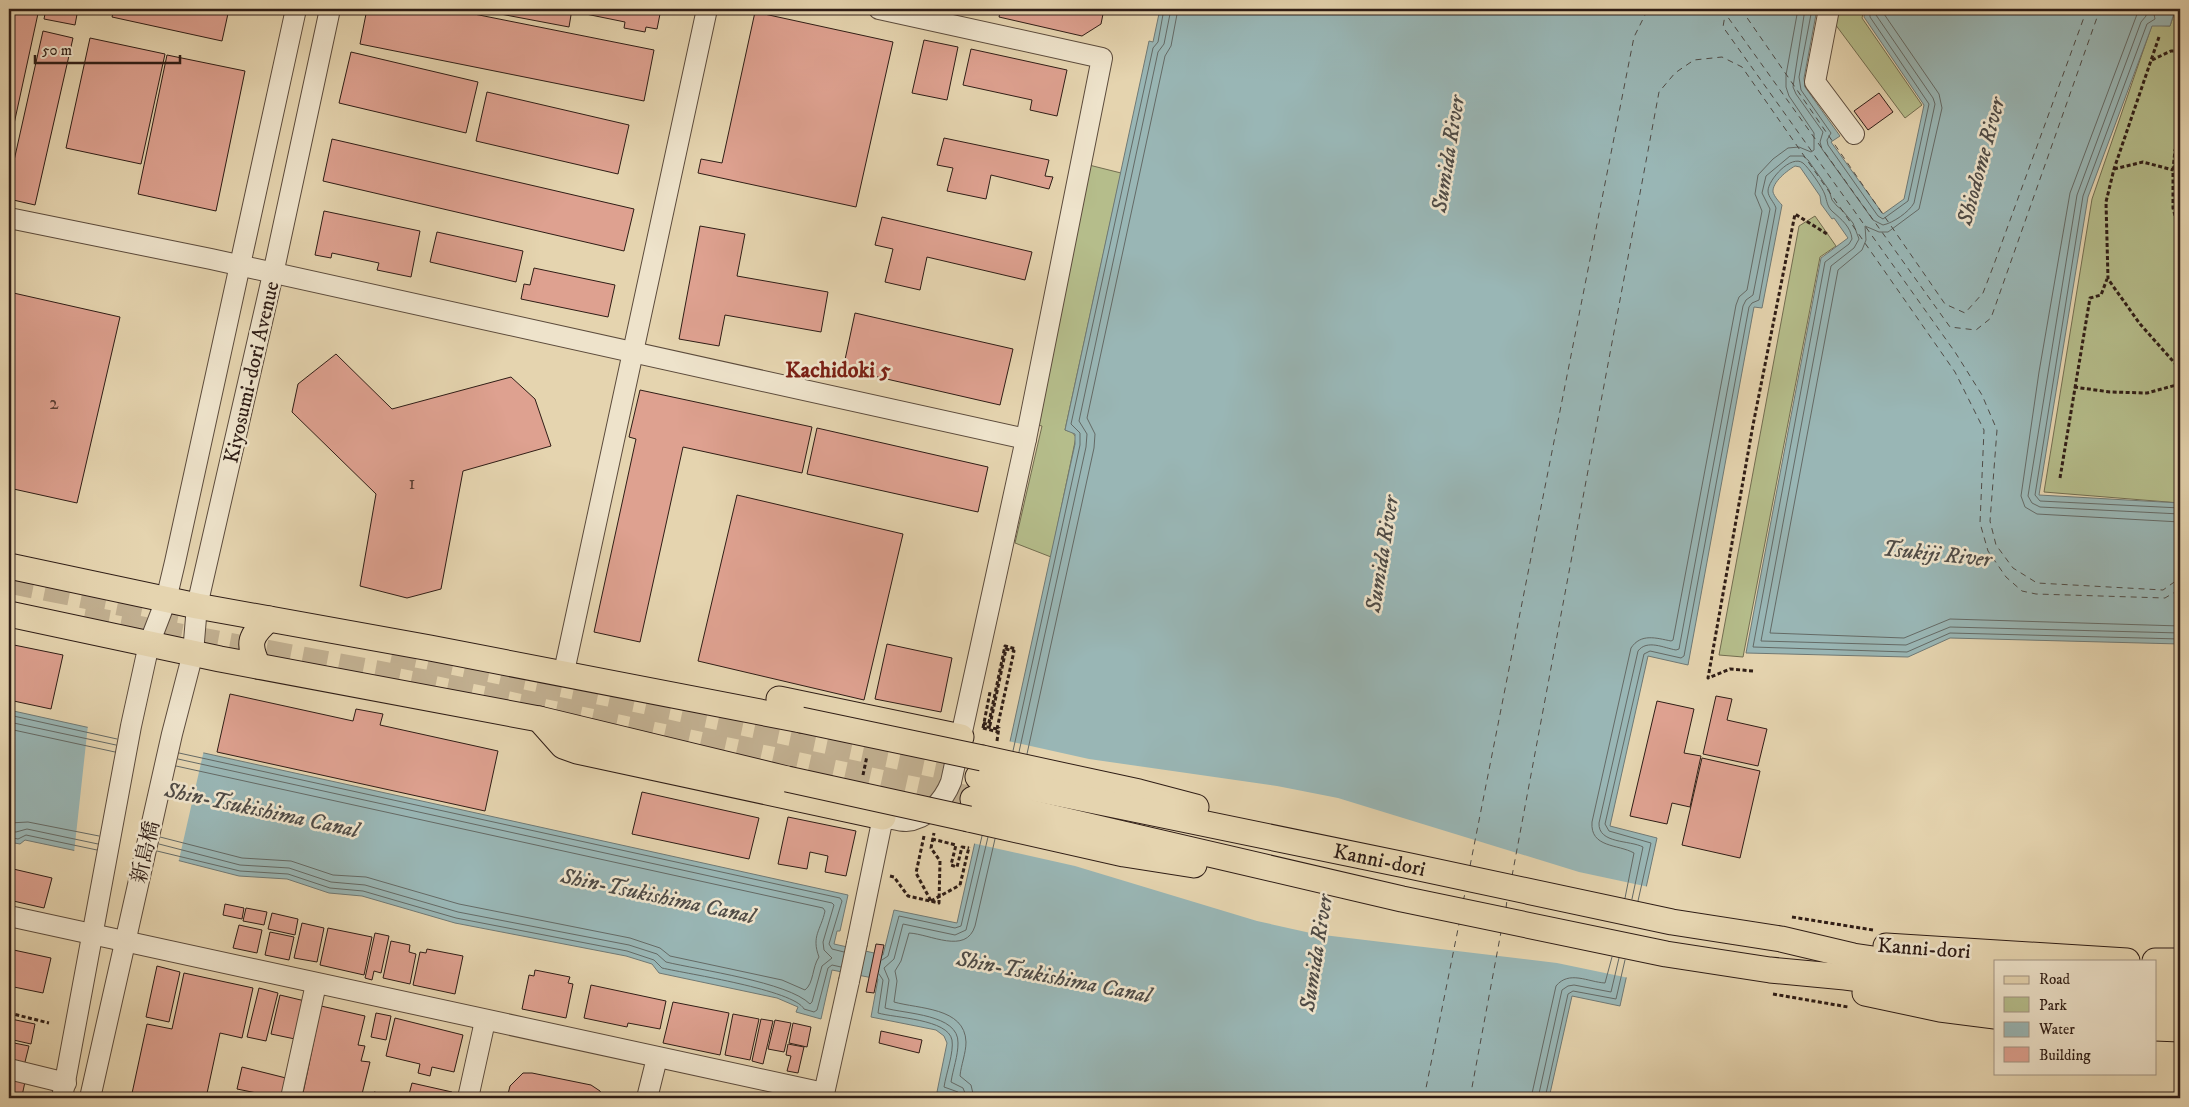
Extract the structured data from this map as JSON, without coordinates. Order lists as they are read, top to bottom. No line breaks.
{"streets":{"main road":["Kanni-dori"],"street":["Kiyosumi-dori Avenue","新島橋"]},"crossings":[["Kiyosumi-dori Avenue","新島橋"]],"districts":["Kachidoki 5"],"water":["Sumida River","Shiodome River","Tsukiji River","Shin-Tsukishima Canal"],"house_numbers":["2","1"],"legend":["Road","Park","Water","Building"],"scale_bar":"50 m"}
